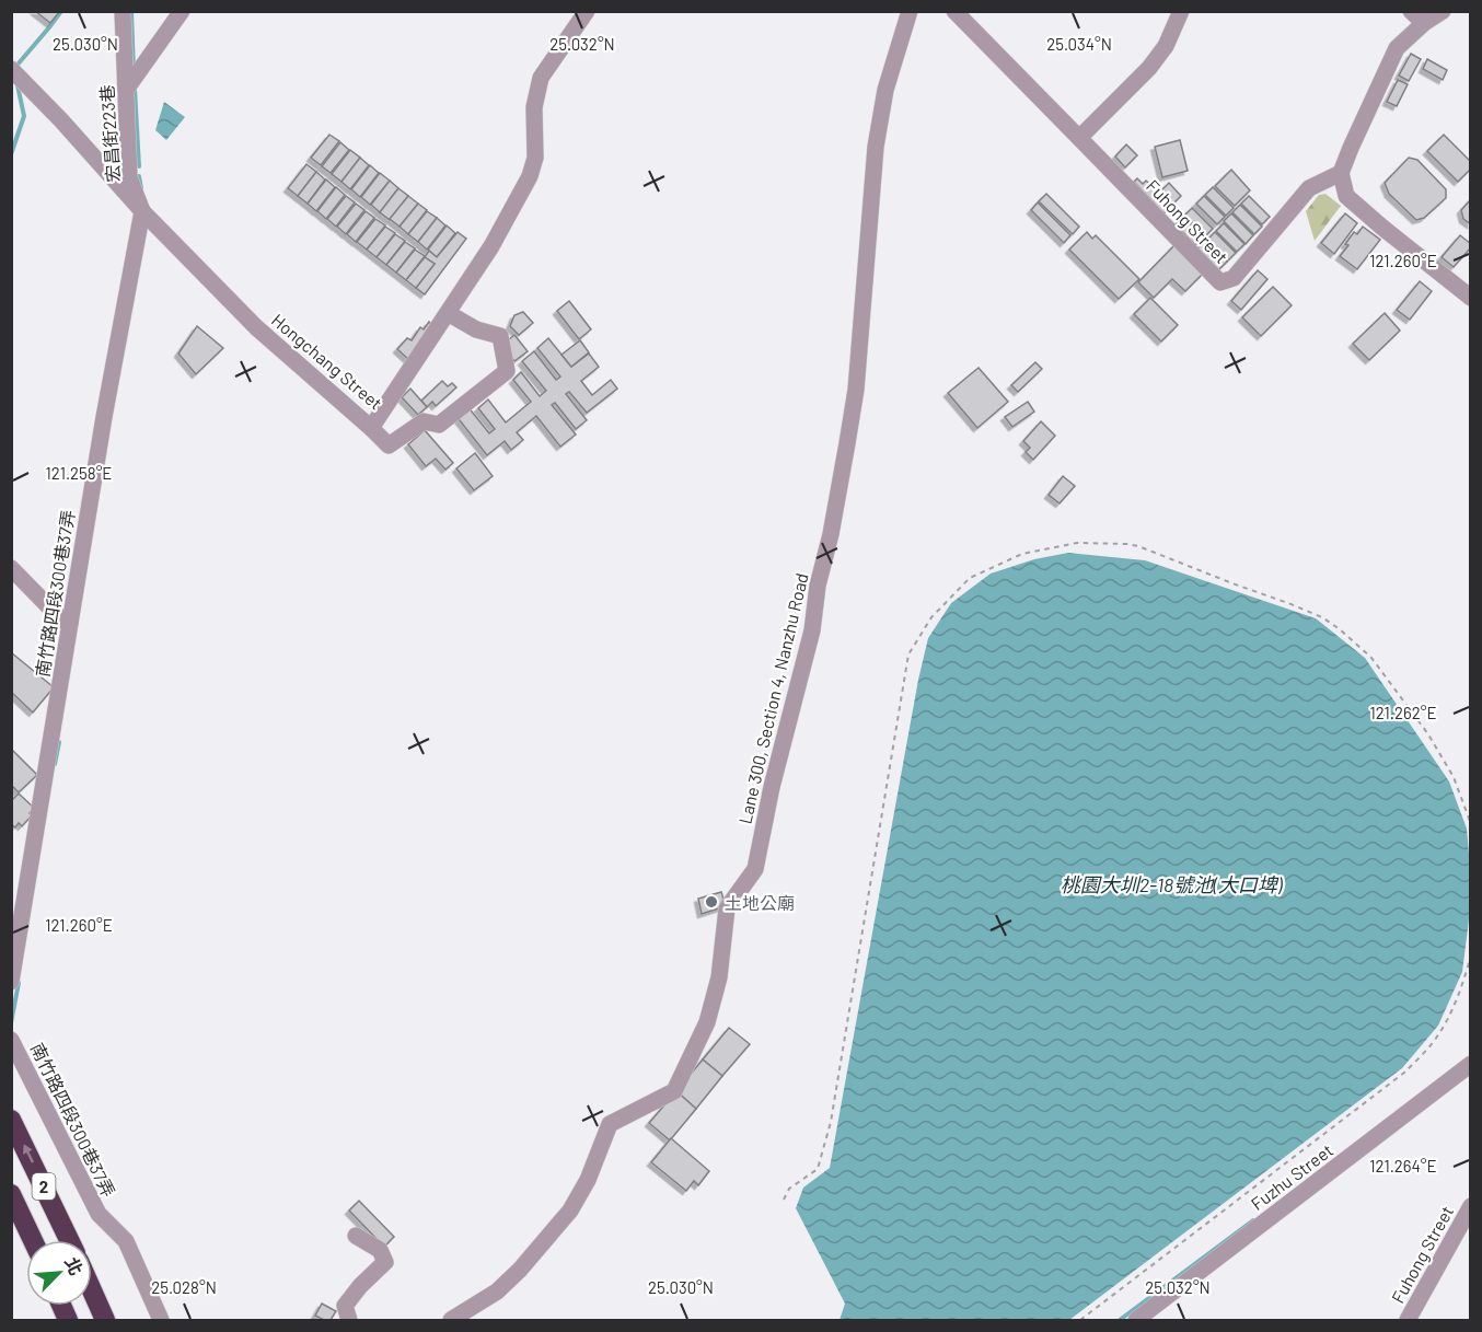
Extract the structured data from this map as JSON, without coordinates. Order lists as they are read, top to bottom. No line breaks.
{"streets":{"highway":["2"],"street":["宏昌街223巷","Fuhong Street","Hongchang Street","南竹路四段300巷37弄","Lane 300, Section 4, Nanzhu Road","Fuzhu Street"]},"crossings":[["宏昌街223巷","Hongchang Street"],["宏昌街223巷","南竹路四段300巷37弄"],["Hongchang Street","南竹路四段300巷37弄"]],"water":["桃園大圳2-18號池(大口埤)"],"places":["土地公廟"],"north":"top right","coordinates":["25.030°N","25.032°N","25.034°N","121.260°E","121.258°E","121.262°E","121.264°E","25.028°N"]}
